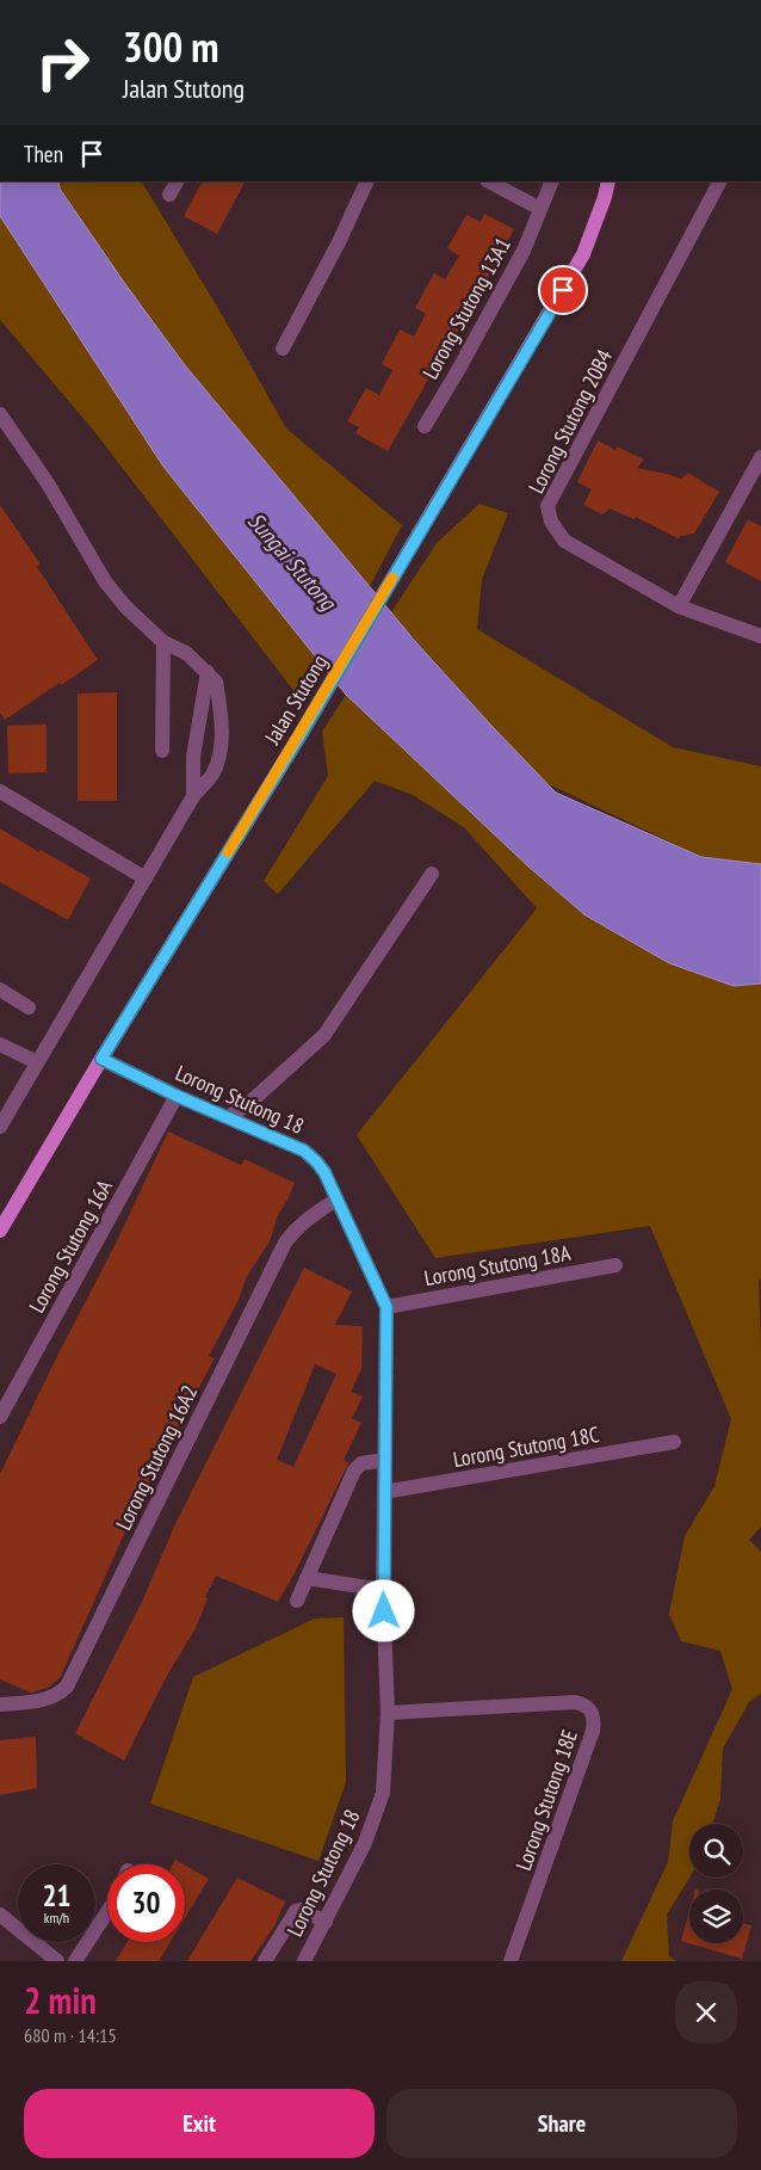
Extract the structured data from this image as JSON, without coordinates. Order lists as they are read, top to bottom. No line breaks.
{"streets":{"main road":["Jalan Stutong"],"street":["Lorong Stutong 13A1","Lorong Stutong 20B4","Lorong Stutong 18","Lorong Stutong 16A","Lorong Stutong 18A","Lorong Stutong 18C","Lorong Stutong 16A2","Lorong Stutong 18E"]},"crossings":[["Jalan Stutong","Lorong Stutong 18"],["Lorong Stutong 18","Lorong Stutong 16A"],["Lorong Stutong 18","Lorong Stutong 18A"],["Lorong Stutong 18","Lorong Stutong 18C"],["Lorong Stutong 18","Lorong Stutong 16A2"],["Lorong Stutong 18","Lorong Stutong 18E"]],"water":["Sungai Stutong"],"page":{"turn":["300 m","Jalan Stutong"],"then":"Then","speed":"21 km/h","limit":"30","heading":["2 min","680 m · 14:15"],"buttons":["Exit","Share"]}}
